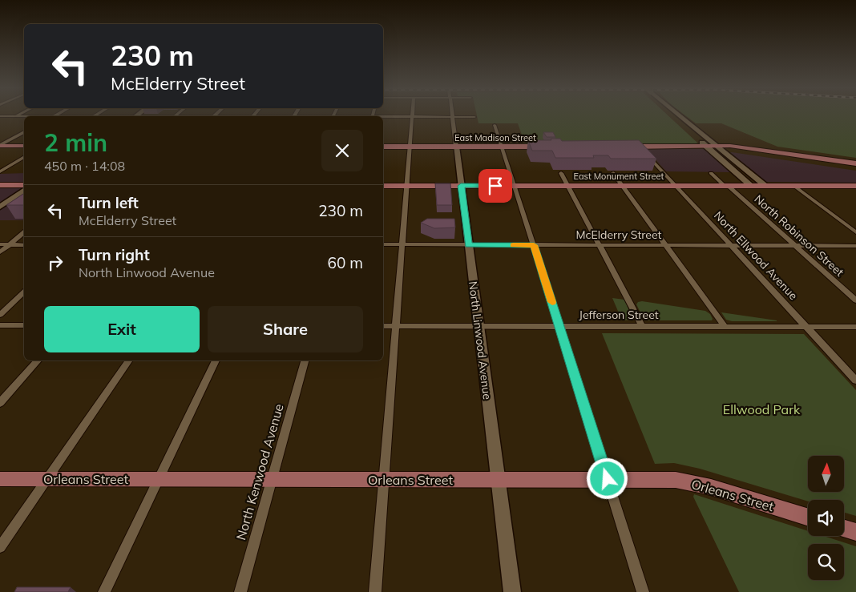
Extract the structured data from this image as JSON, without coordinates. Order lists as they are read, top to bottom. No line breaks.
{"streets":{"main road":["East Madison Street","East Monument Street","North Linwood Avenue","Orleans Street"],"street":["McElderry Street","North Robinson Street","North Ellwood Avenue","Jefferson Street","North Kenwood Avenue"]},"crossings":[["East Madison Street","North Linwood Avenue"],["East Monument Street","North Robinson Street"],["East Monument Street","North Ellwood Avenue"],["East Monument Street","North Linwood Avenue"],["McElderry Street","North Robinson Street"],["McElderry Street","North Ellwood Avenue"],["McElderry Street","North Linwood Avenue"],["North Ellwood Avenue","Jefferson Street"],["Jefferson Street","North Linwood Avenue"],["North Linwood Avenue","Orleans Street"],["North Kenwood Avenue","Orleans Street"]],"parks":["Ellwood Park"],"north":"top","page":{"turn":["230 m","McElderry Street"],"heading":["2 min","450 m · 14:08"],"list":[{"name":"Turn left","note":"McElderry Street","value":"230 m"},{"name":"Turn right","note":"North Linwood Avenue","value":"60 m"}],"buttons":["Exit","Share"]}}
